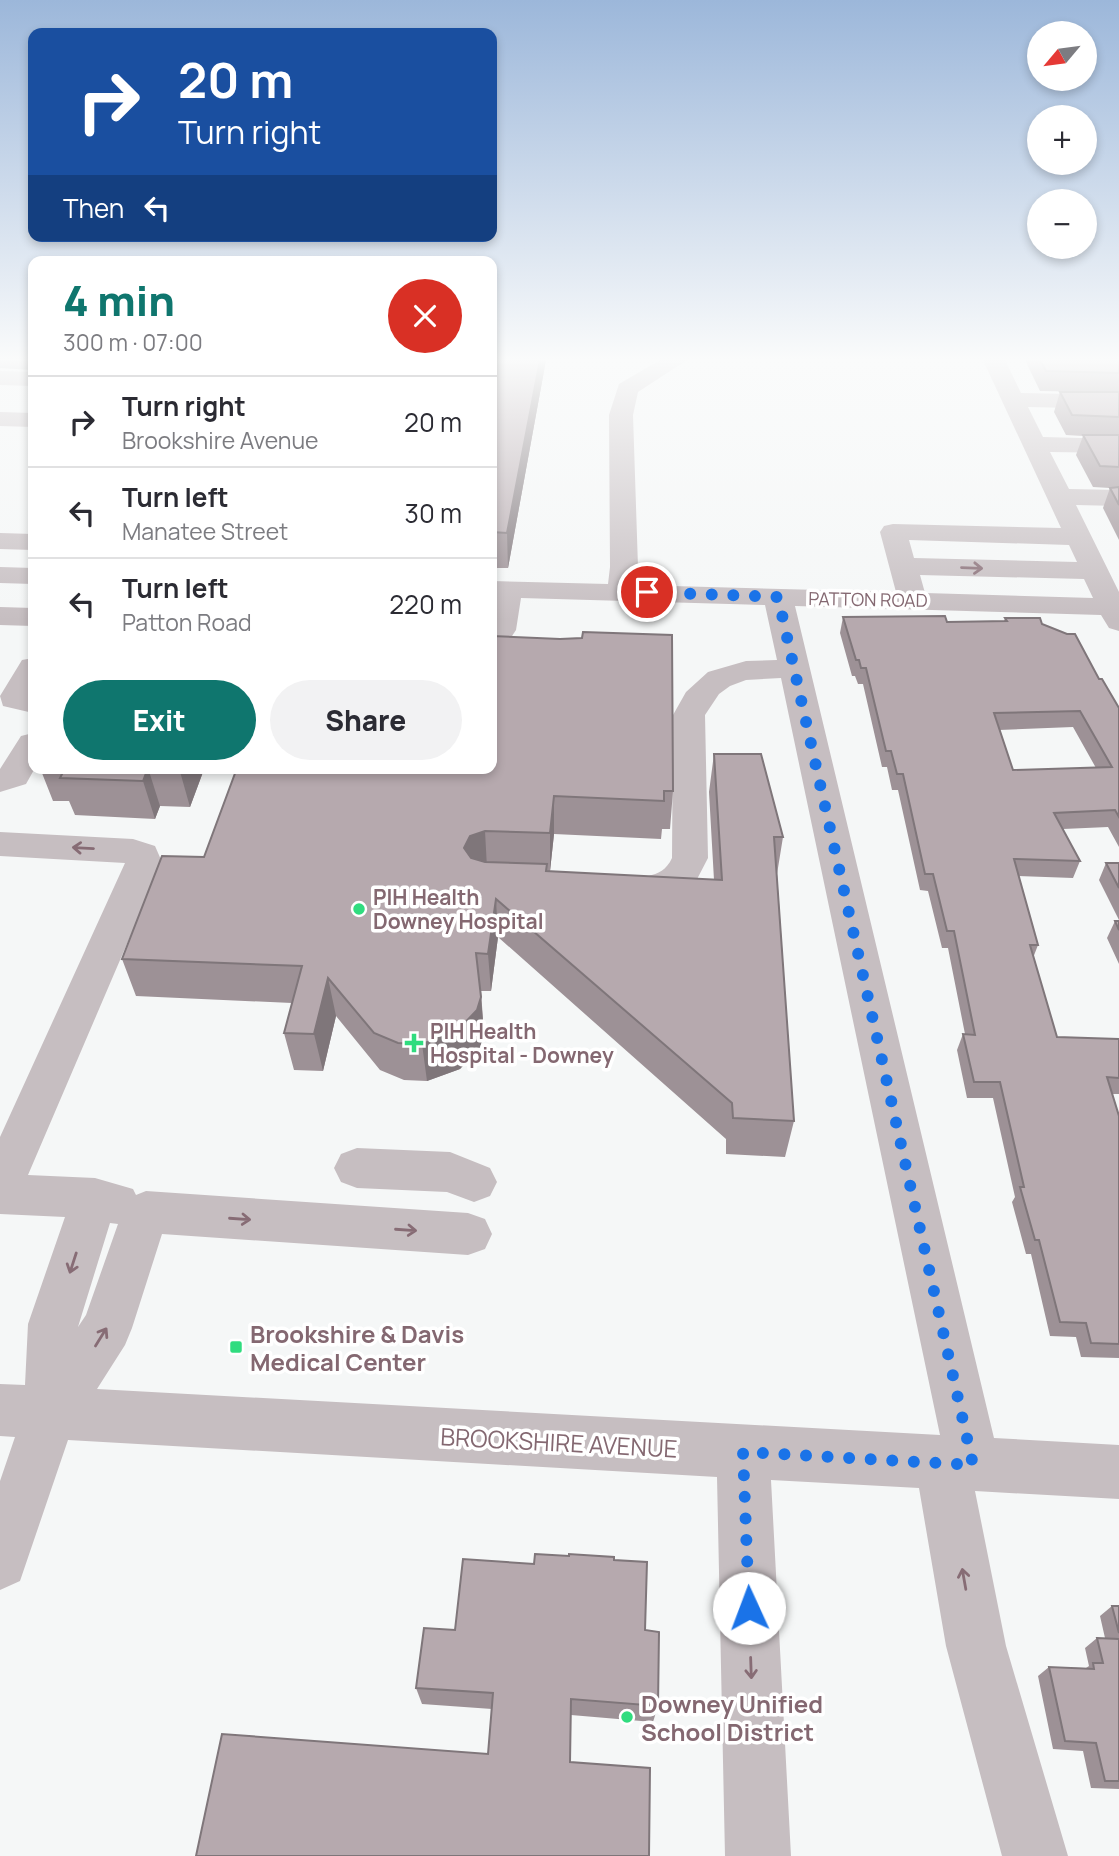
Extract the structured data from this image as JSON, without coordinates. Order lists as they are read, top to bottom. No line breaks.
{"streets":{"street":["PATTON ROAD","BROOKSHIRE AVENUE"]},"places":{"other":["PIH Health Downey Hospital","Downey Unified School District"],"health":["PIH Health Hospital - Downey"],"transit":["Brookshire & Davis Medical Center"]},"north":"bottom left","page":{"map_buttons":["+","−"],"turn":["20 m","Turn right"],"then":"Then","heading":["4 min","300 m · 07:00"],"list":[{"name":"Turn right","note":"Brookshire Avenue","value":"20 m"},{"name":"Turn left","note":"Manatee Street","value":"30 m"},{"name":"Turn left","note":"Patton Road","value":"220 m"}],"buttons":["Exit","Share"]}}
